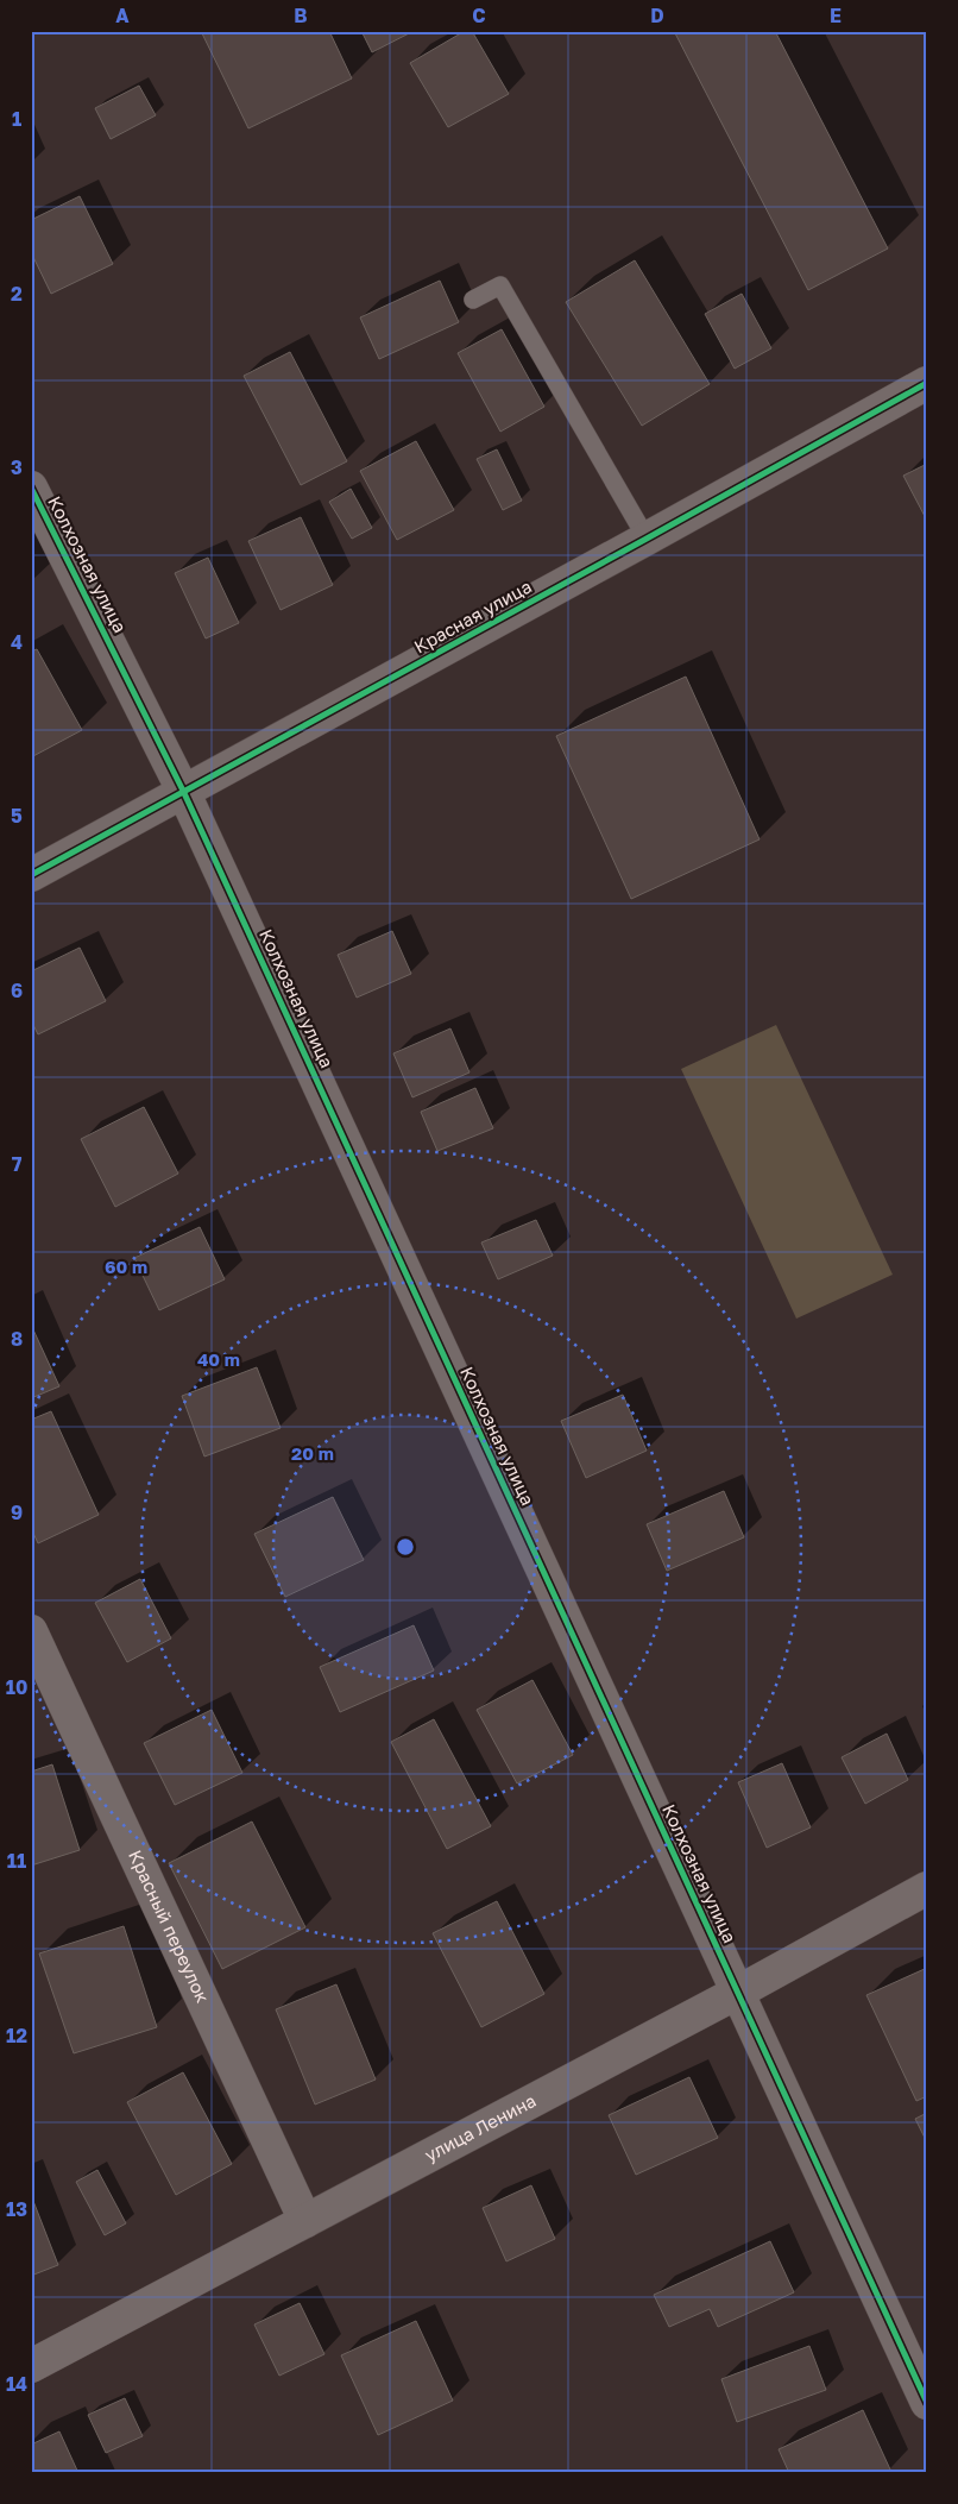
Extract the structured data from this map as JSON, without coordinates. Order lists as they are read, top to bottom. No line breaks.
{"streets":{"street":["Колхозная улица","Красная улица","Красный переулок","улица Ленина"]},"crossings":[["Колхозная улица","Красная улица"],["Колхозная улица","улица Ленина"],["Красный переулок","улица Ленина"]],"grid":{"columns":["A","B","C","D","E"],"rows":["1","2","3","4","5","6","7","8","9","10","11","12","13","14"]},"rings":["60 m","40 m","20 m"]}
